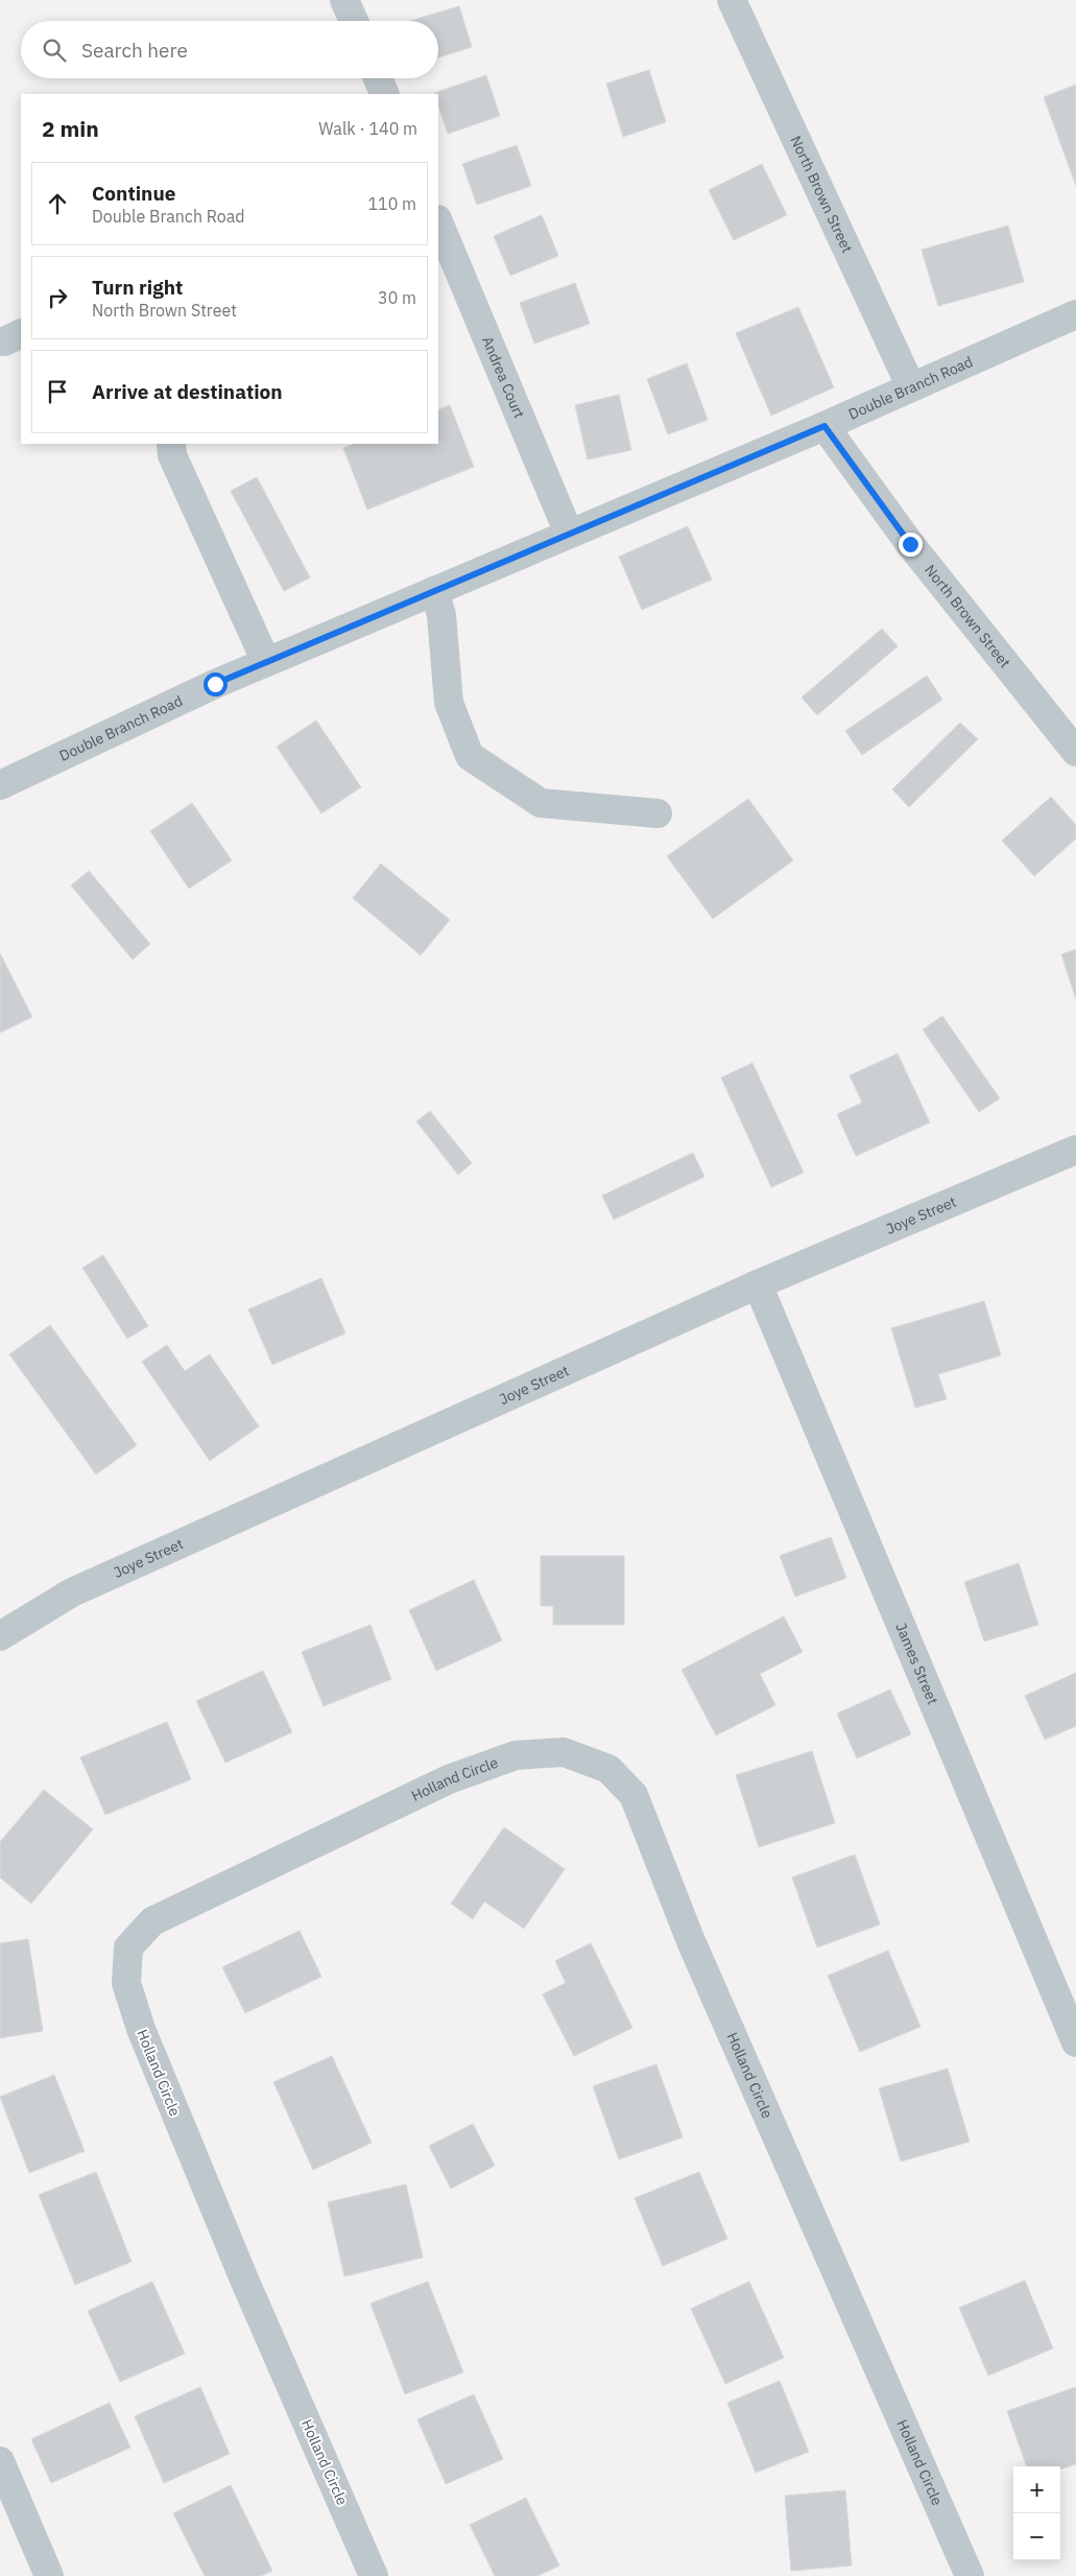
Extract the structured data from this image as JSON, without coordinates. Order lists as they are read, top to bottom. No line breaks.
{"streets":{"street":["North Brown Street","Andrea Court","Double Branch Road","Joye Street","James Street","Holland Circle"]},"crossings":[["North Brown Street","Double Branch Road"],["Andrea Court","Double Branch Road"],["Joye Street","James Street"]],"page":{"search":"Search here","heading":["2 min","Walk · 140 m"],"list":[["Continue","Double Branch Road","110 m"],["Turn right","North Brown Street","30 m"],"Arrive at destination"],"map_buttons":["+","−"]}}
